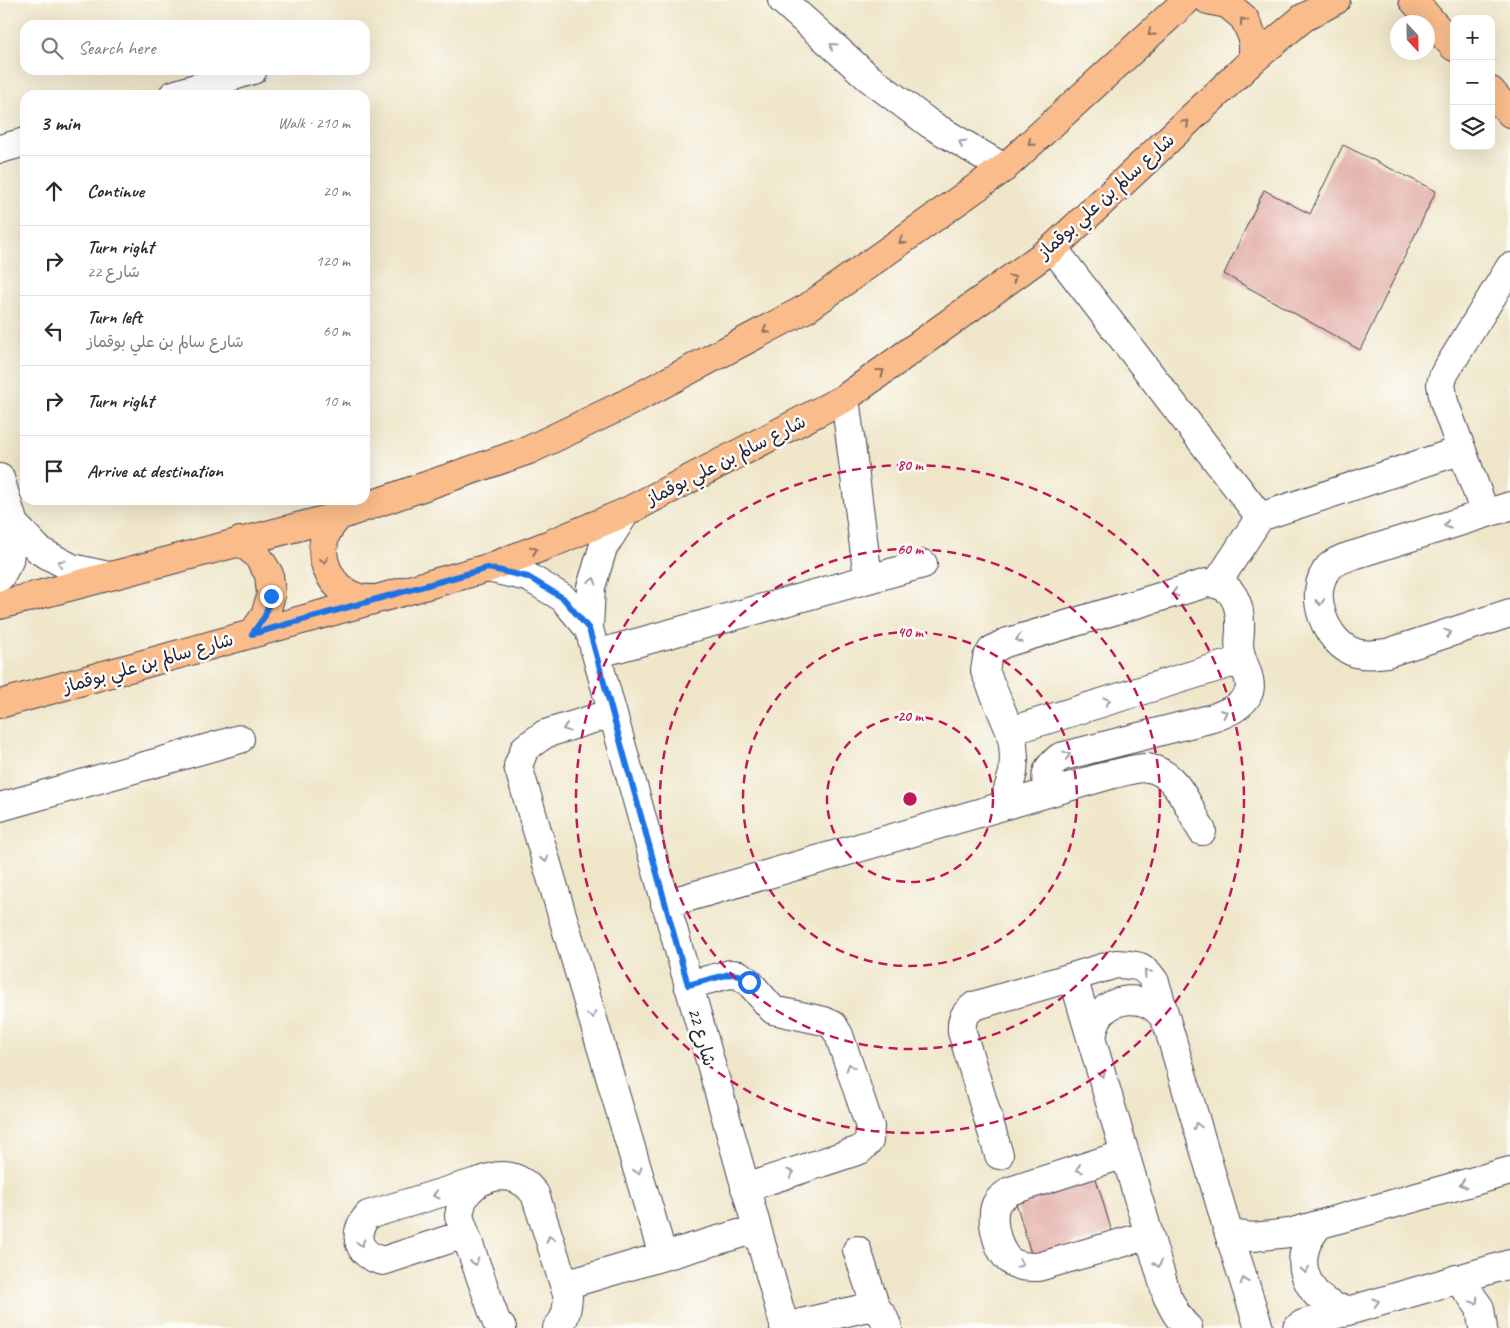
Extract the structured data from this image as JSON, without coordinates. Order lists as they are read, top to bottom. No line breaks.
{"streets":{"main road":["شارع سالم بن علي بوقماز"],"street":["شارع 22"]},"crossings":[["شارع سالم بن علي بوقماز","شارع 22"]],"north":"bottom","page":{"map_buttons":["+","−"],"search":"Search here","heading":["3 min","Walk · 210 m"],"list":[["Continue","20 m"],["Turn right","شارع 22","120 m"],["Turn left","شارع سالم بن علي بوقماز","60 m"],["Turn right","10 m"],"Arrive at destination"]},"rings":["80 m","60 m","40 m","20 m"]}
